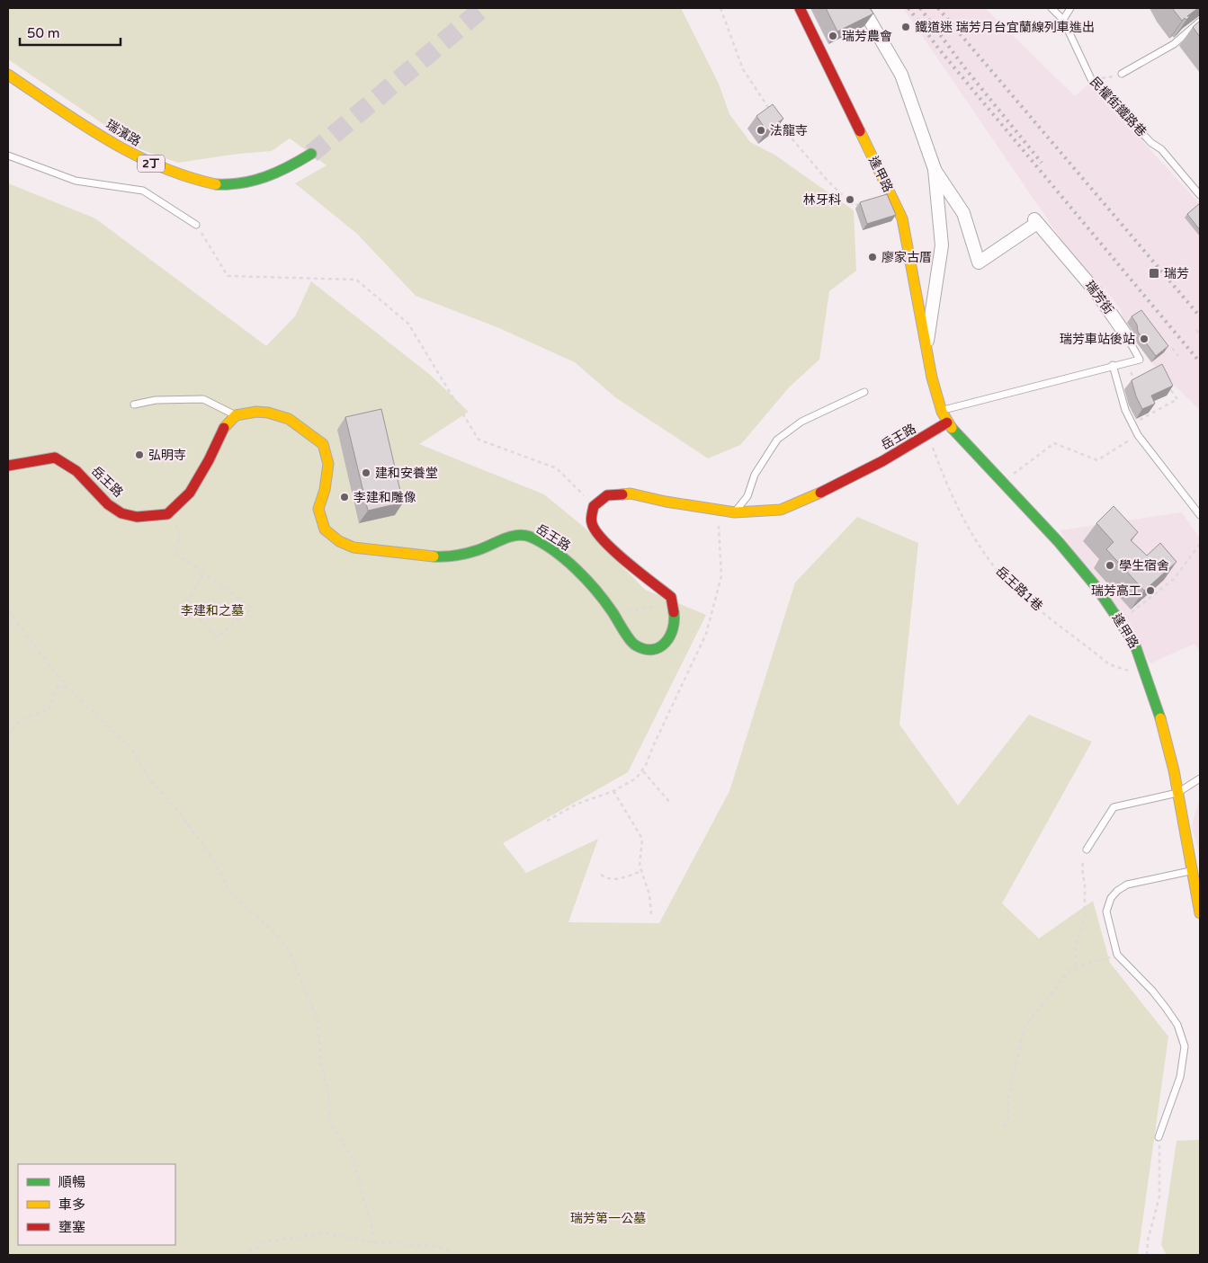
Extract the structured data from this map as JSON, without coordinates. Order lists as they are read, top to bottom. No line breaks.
{"streets":{"street":["瑞濱路","2丁","逢甲路","瑞芳街","岳王路"],"lane":["民權街鐵路巷"],"path":["岳王路1巷"]},"crossings":[["逢甲路","瑞芳街"],["逢甲路","岳王路"],["逢甲路","岳王路1巷"],["岳王路","岳王路1巷"]],"parks":["李建和之墓","瑞芳第一公墓"],"places":{"other":["鐵道迷 瑞芳月台宜蘭線列車進出","瑞芳農會","法龍寺","林牙科","廖家古厝","瑞芳車站後站","弘明寺","建和安養堂","李建和雕像","學生宿舍","瑞芳高工"],"transit":["瑞芳"]},"legend":["順暢","車多","壅塞"],"scale_bar":"50 m"}
